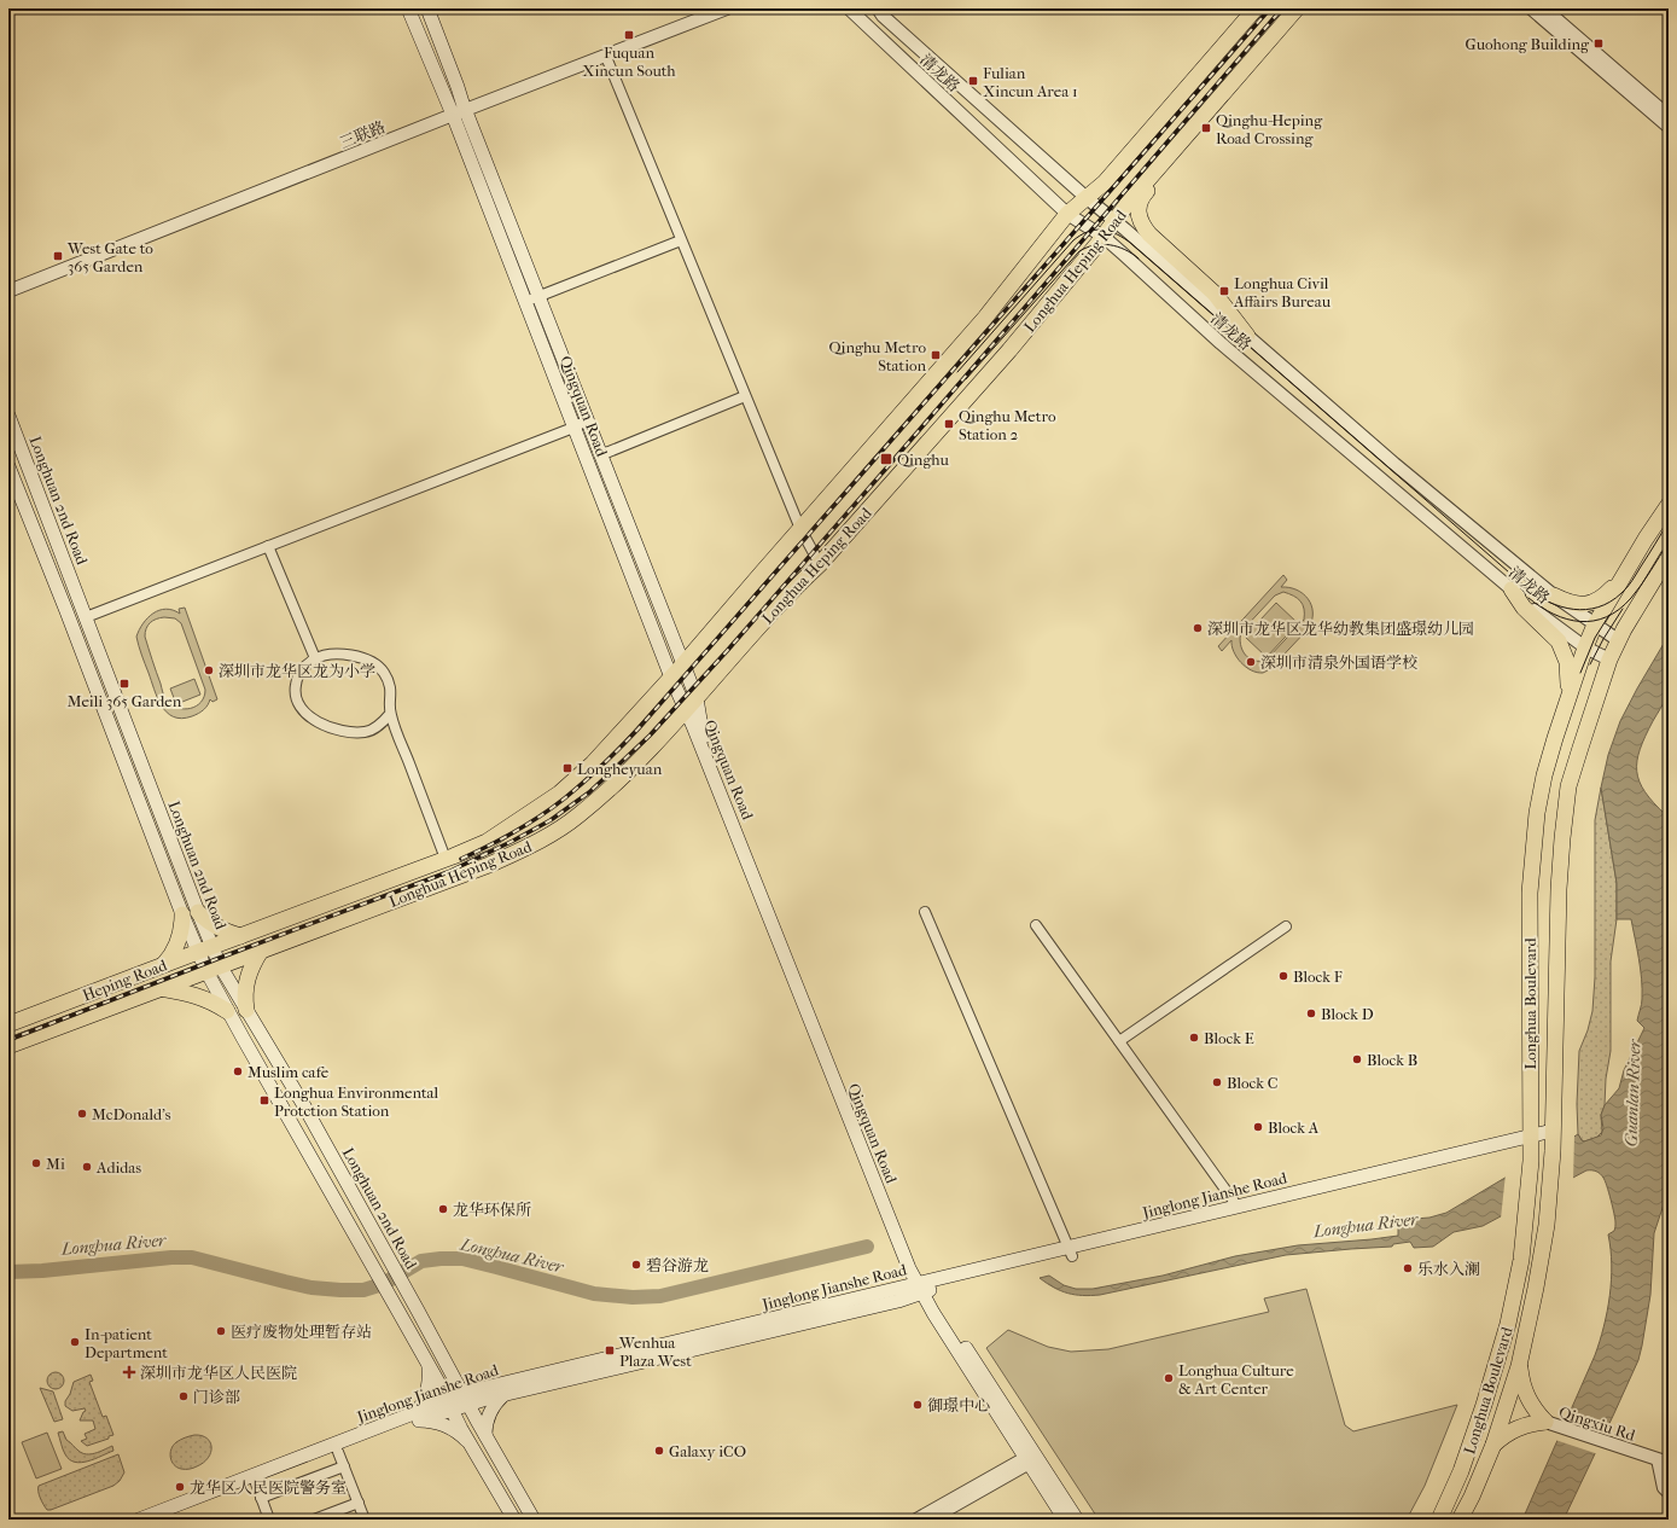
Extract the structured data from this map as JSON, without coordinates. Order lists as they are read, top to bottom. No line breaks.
{"streets":{"main road":["Longhua Heping Road","Qingquan Road","Longhuan 2nd Road","Heping Road","Longhua Boulevard","Jinglong Jianshe Road"],"street":["清龙路","三联路","Qingxiu Rd"]},"crossings":[["清龙路","Longhua Heping Road"],["清龙路","Longhua Boulevard"],["三联路","Qingquan Road"],["Longhua Heping Road","Qingquan Road"],["Longhua Heping Road","Longhuan 2nd Road"],["Longhua Heping Road","Heping Road"],["Qingquan Road","Jinglong Jianshe Road"],["Longhuan 2nd Road","Heping Road"],["Longhuan 2nd Road","Jinglong Jianshe Road"],["Longhua Boulevard","Jinglong Jianshe Road"]],"water":["Guanlan River","Longhua River"],"places":{"transit":["Fuquan Xincun South","Guohong Building","Fulian Xincun Area 1","Qinghu-Heping Road Crossing","West Gate to 365 Garden","Longhua Civil Affairs Bureau","Qinghu Metro Station","Qinghu Metro Station 2","Qinghu","Meili 365 Garden","Longheyuan","Longhua Environmental Protction Station","Wenhua Plaza West"],"other":["深圳市龙华区龙华幼教集团盛璟幼儿园","深圳市清泉外国语学校","深圳市龙华区龙为小学","Block F","Block D","Block E","Block B","Muslim cafe","Block C","McDonald's","Block A","Mi","Adidas","龙华环保所","碧谷游龙","乐水入澜","医疗废物处理暂存站","In-patient Department","Longhua Culture & Art Center","门诊部","御璟中心","Galaxy iCO","龙华区人民医院警务室"],"health":["深圳市龙华区人民医院"]}}
